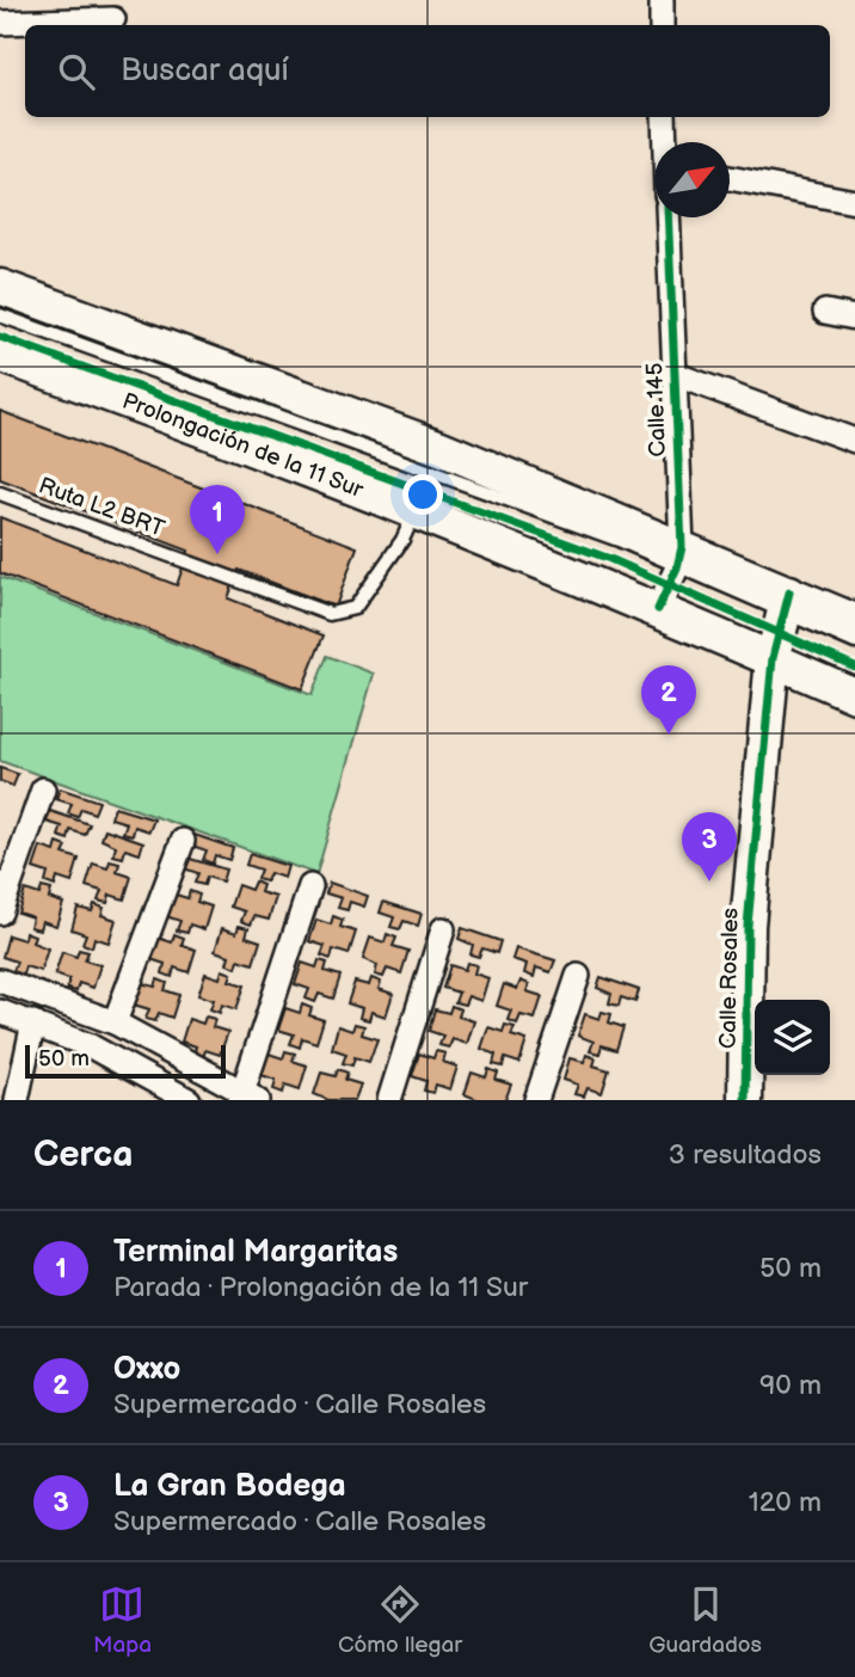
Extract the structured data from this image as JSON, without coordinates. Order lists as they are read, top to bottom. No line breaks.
{"streets":{"main road":["Prolongación de la 11 Sur","Calle Rosales"],"street":["Calle 145"],"lane":["Ruta L2 BRT"]},"crossings":[["Prolongación de la 11 Sur","Ruta L2 BRT"],["Prolongación de la 11 Sur","Calle Rosales"]],"scale_bar":"50 m","north":"top right","page":{"search":"Buscar aquí","pins":["1","2","3"],"scale":"50 m","heading":["Cerca","3 resultados"],"list":[{"mark":"1","name":"Terminal Margaritas","note":"Parada · Prolongación de la 11 Sur","value":"50 m"},{"mark":"2","name":"Oxxo","note":"Supermercado · Calle Rosales","value":"90 m"},{"mark":"3","name":"La Gran Bodega","note":"Supermercado · Calle Rosales","value":"120 m"}],"nav":["Mapa","Cómo llegar","Guardados"]}}
